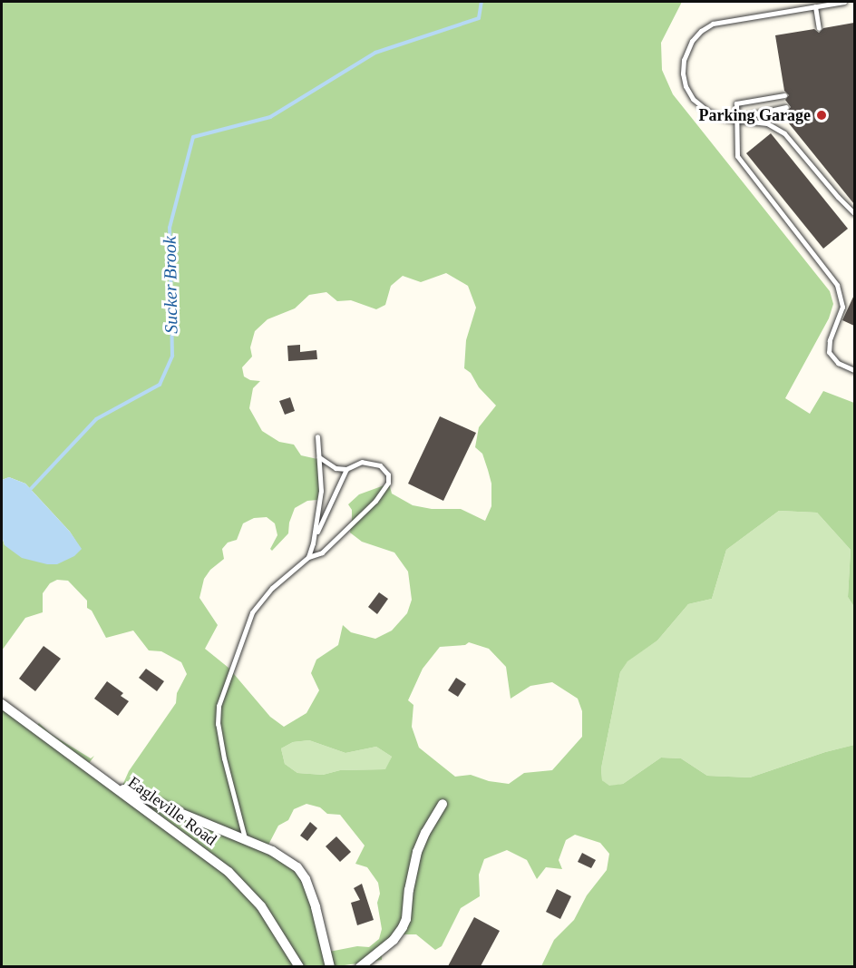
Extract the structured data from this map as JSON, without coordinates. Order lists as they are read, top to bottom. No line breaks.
{"streets":{"street":["Eagleville Road"]},"water":["Sucker Brook"],"places":["Parking Garage"]}
